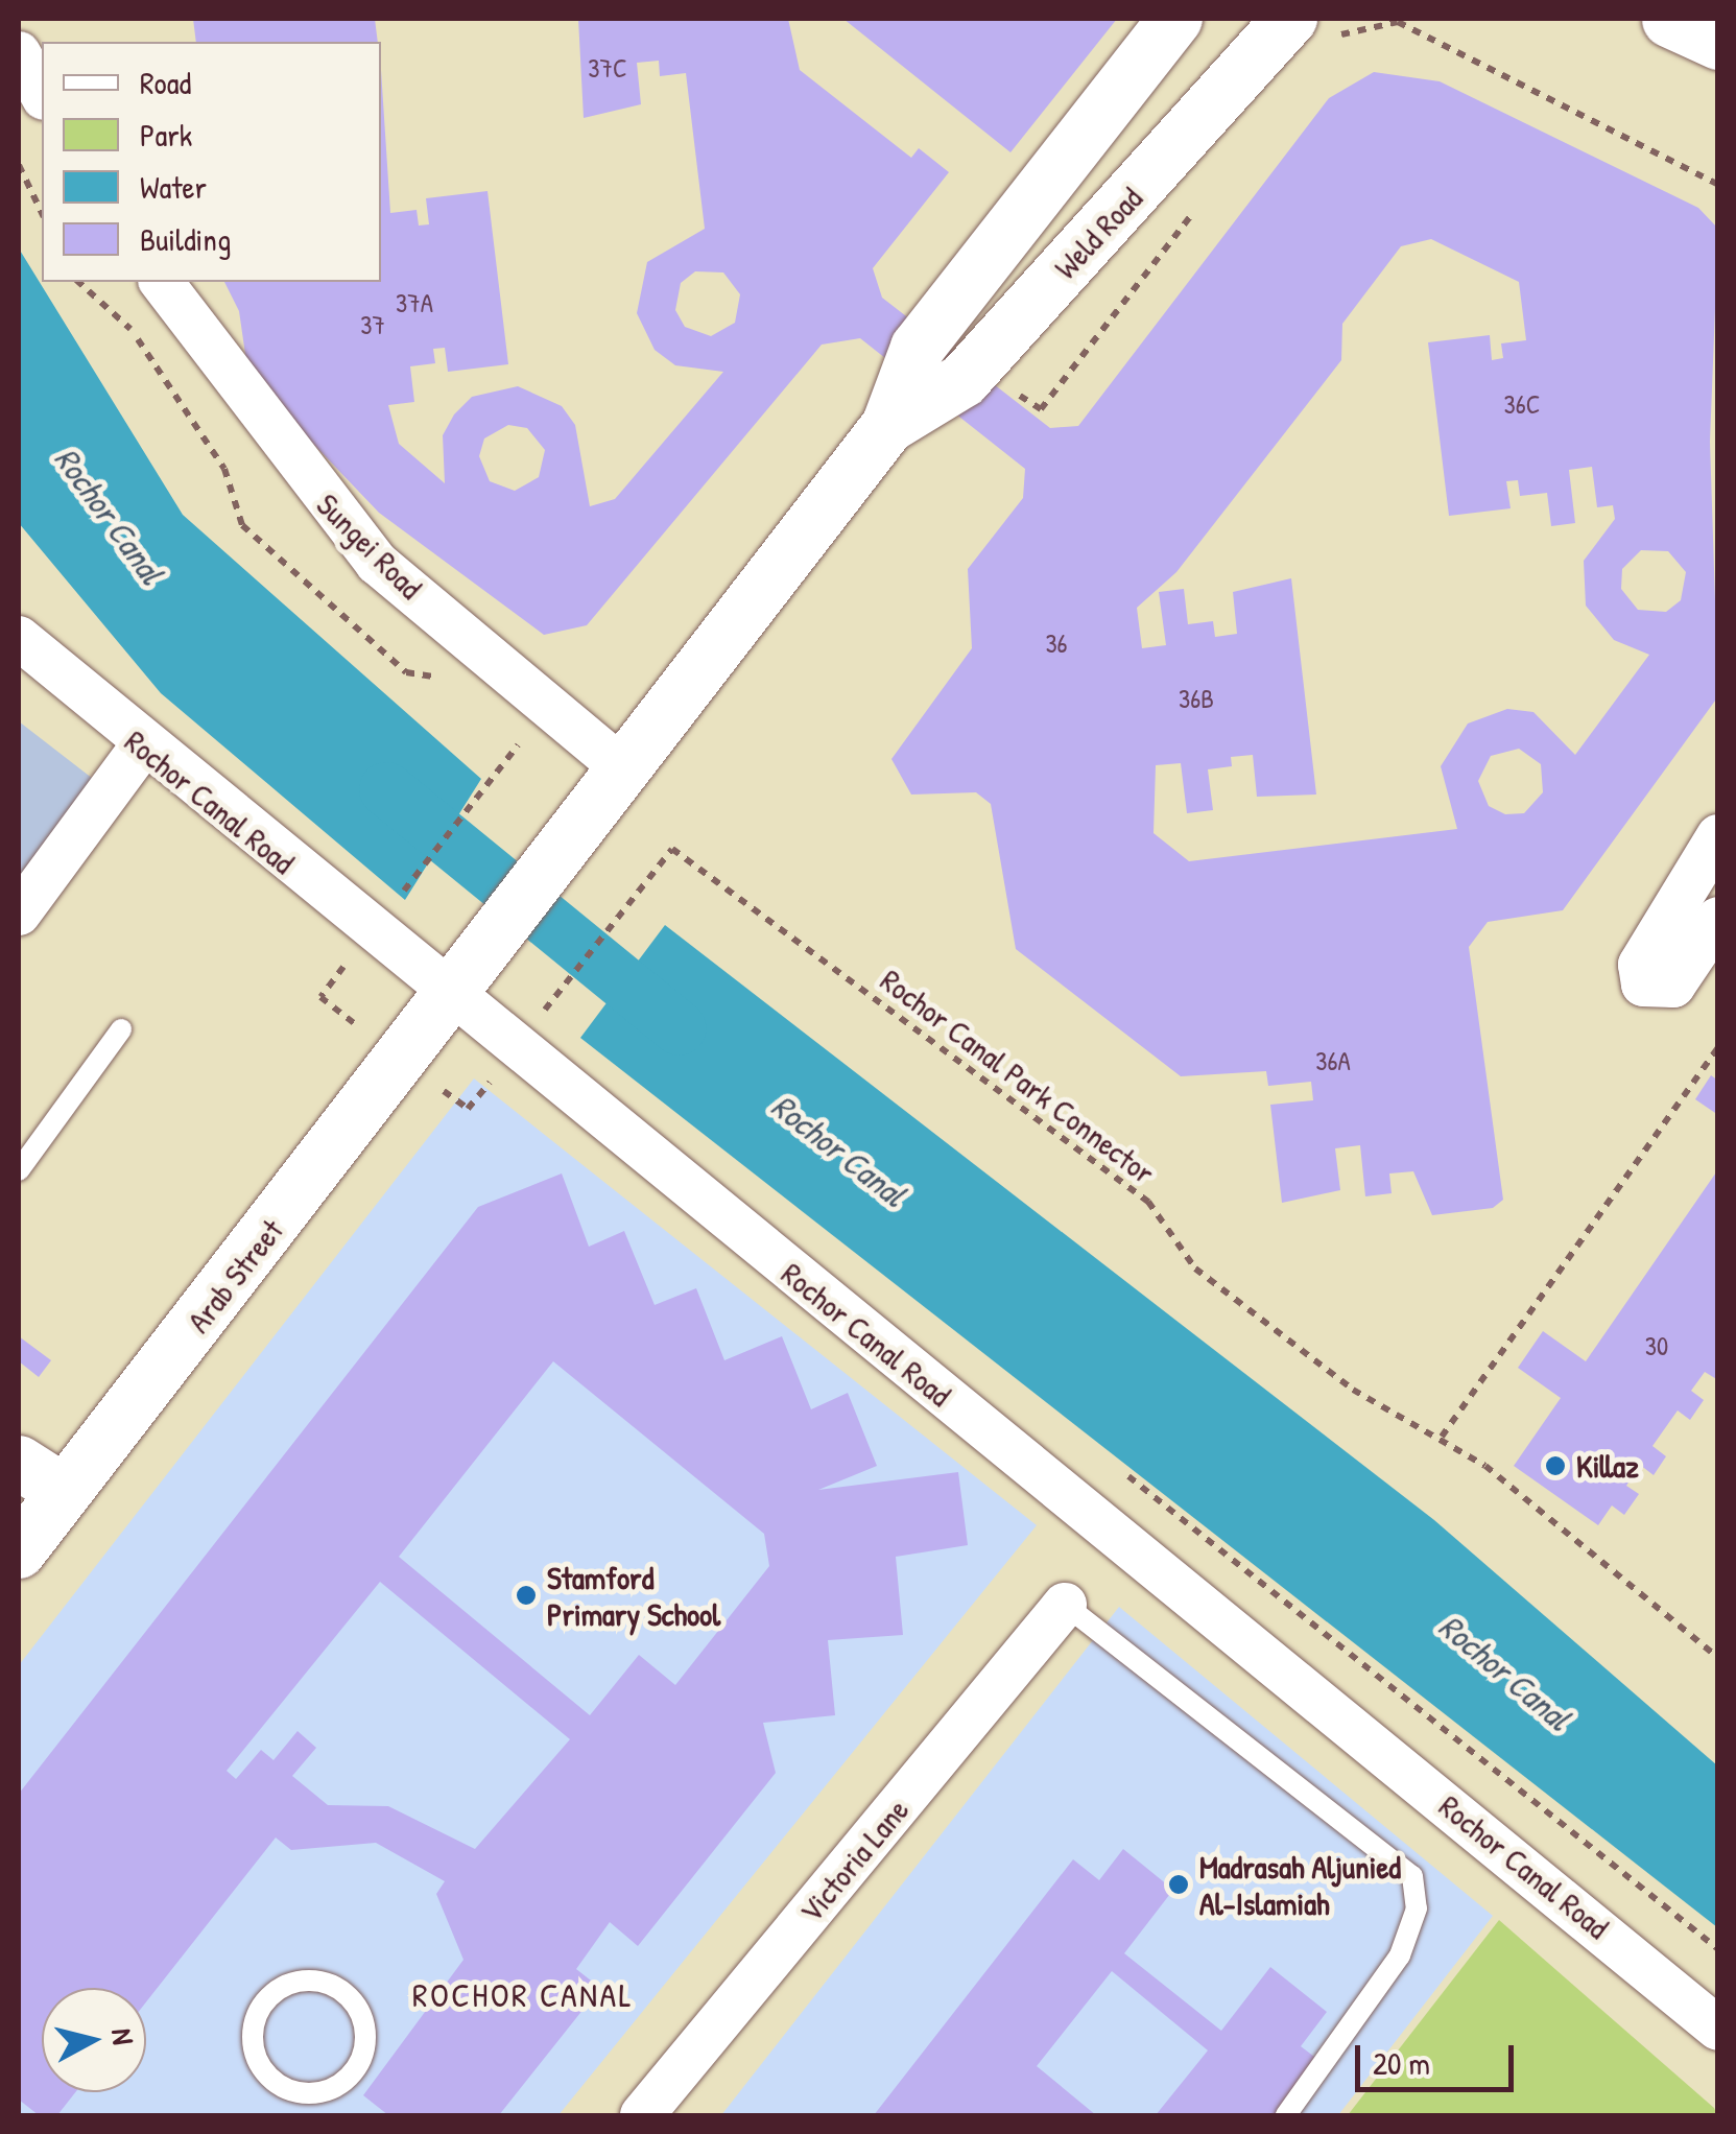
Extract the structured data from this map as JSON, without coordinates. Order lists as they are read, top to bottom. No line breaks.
{"streets":{"street":["Weld Road","Sungei Road","Rochor Canal Road","Arab Street","Victoria Lane"],"path":["Rochor Canal Park Connector"]},"crossings":[["Weld Road","Sungei Road"],["Weld Road","Rochor Canal Road"],["Weld Road","Arab Street"],["Rochor Canal Road","Arab Street"]],"districts":["ROCHOR CANAL"],"water":["Rochor Canal"],"places":["Killaz","Stamford Primary School","Madrasah Aljunied Al-Islamiah"],"house_numbers":["37C","37A","37","36C","36","36B","36A","30"],"legend":["Road","Park","Water","Building"],"scale_bar":"20 m","north":"right"}
